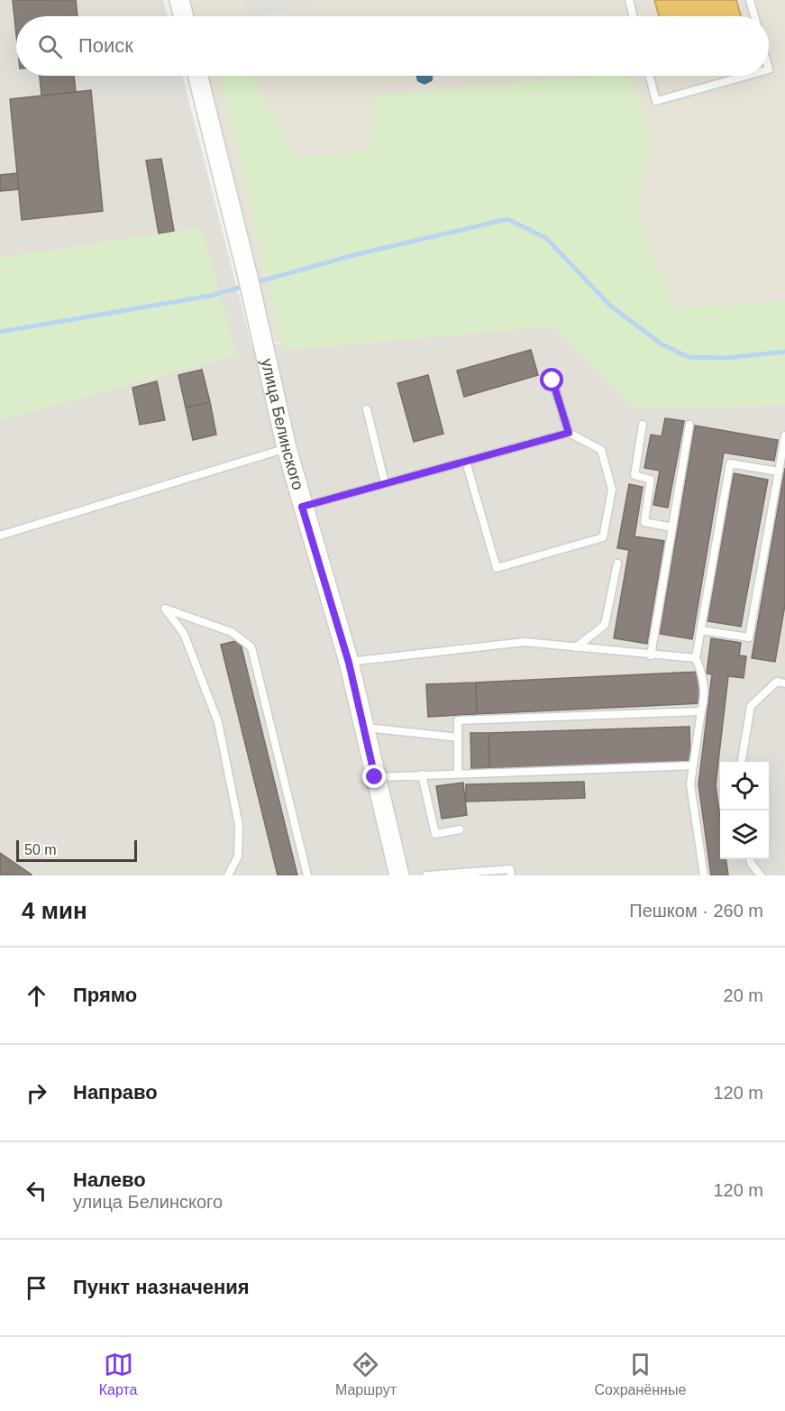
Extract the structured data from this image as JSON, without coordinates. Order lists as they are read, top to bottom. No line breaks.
{"streets":{"street":["улица Белинского"]},"scale_bar":"50 m","page":{"search":"Поиск","scale":"50 m","heading":["4 мин","Пешком · 260 m"],"list":[["Прямо","20 m"],["Направо","120 m"],["Налево","улица Белинского","120 m"],"Пункт назначения"],"nav":["Карта","Маршрут","Сохранённые"]}}
